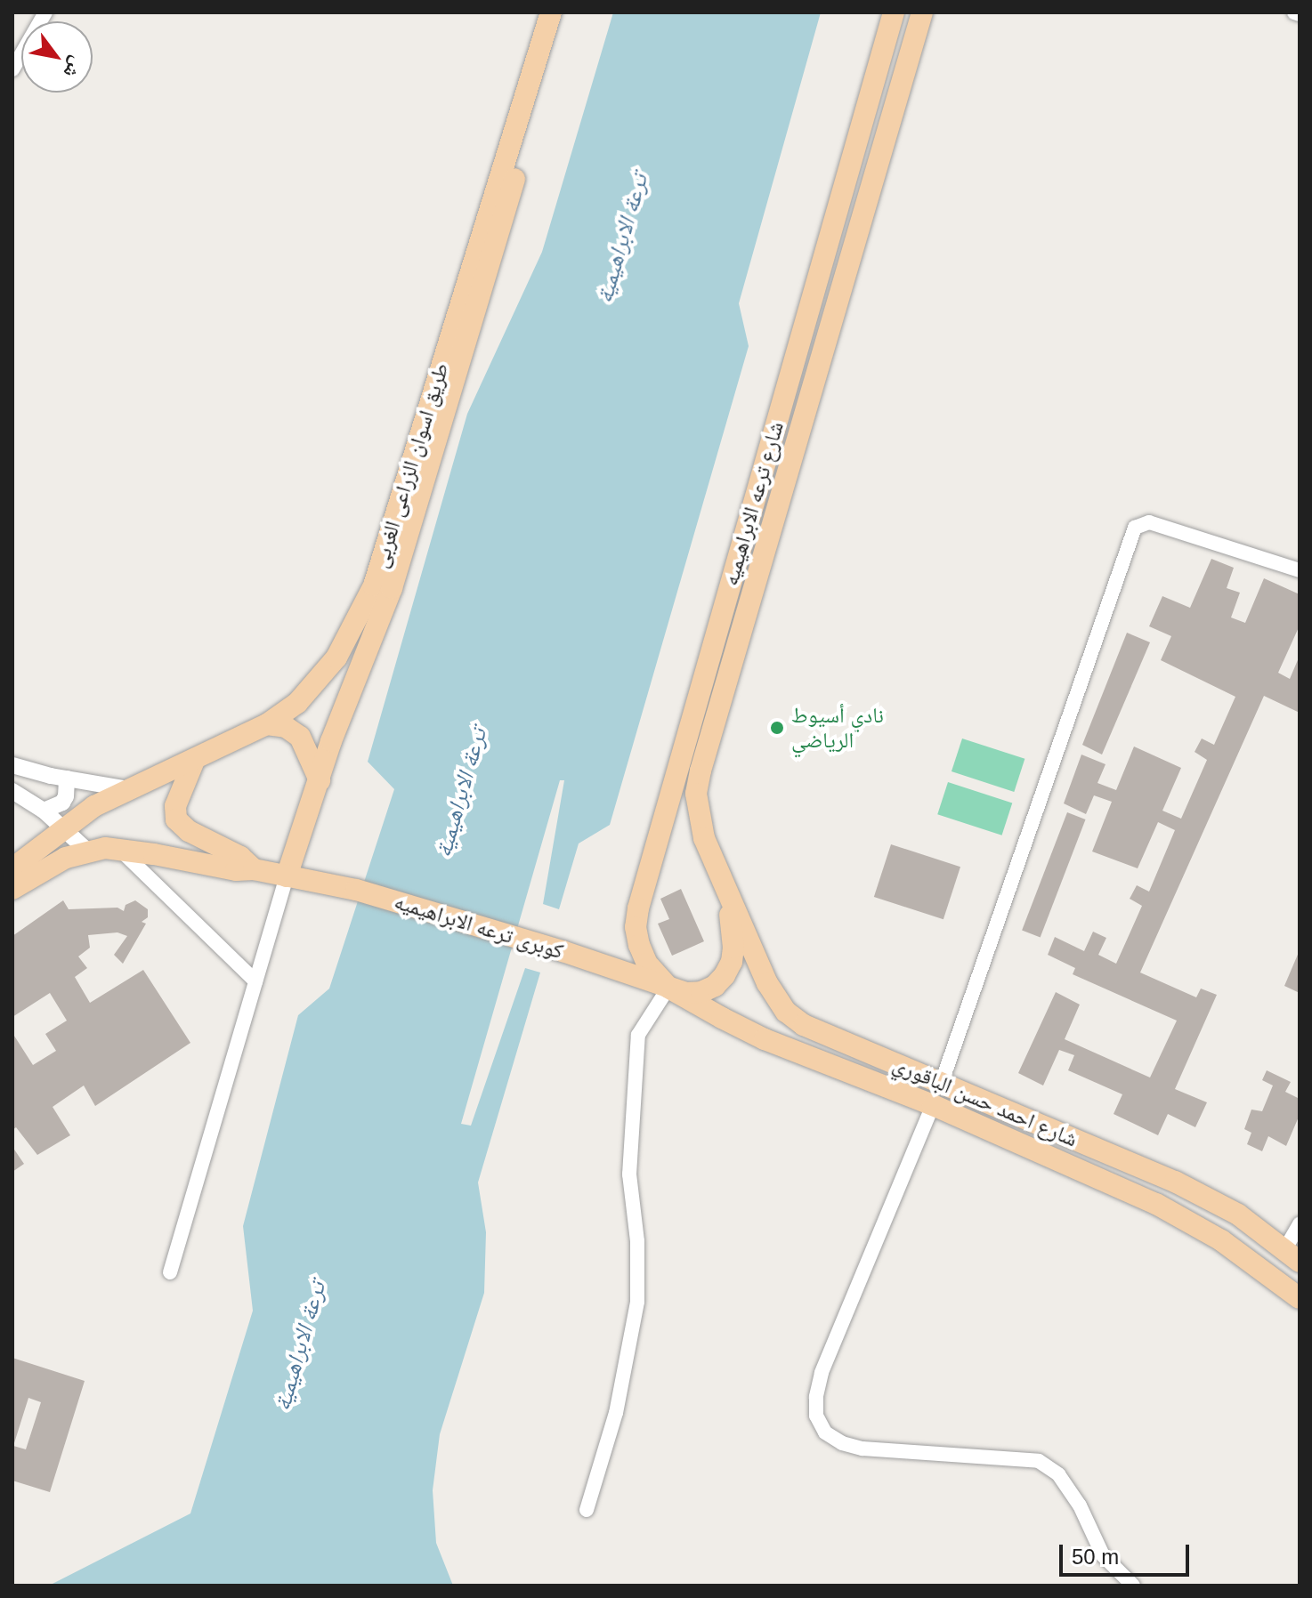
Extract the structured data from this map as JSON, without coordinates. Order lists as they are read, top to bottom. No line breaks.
{"streets":{"main road":["طريق اسوان الزراعى الغربى","شارع ترعه الابراهيميه","كوبرى ترعه الابراهيميه","شارع احمد حسن الباقوري"]},"crossings":[["طريق اسوان الزراعى الغربى","كوبرى ترعه الابراهيميه"],["شارع ترعه الابراهيميه","كوبرى ترعه الابراهيميه"],["شارع ترعه الابراهيميه","شارع احمد حسن الباقوري"],["كوبرى ترعه الابراهيميه","شارع احمد حسن الباقوري"]],"water":["ترعة الابراهيمية"],"places":["نادي أسيوط الرياضي"],"scale_bar":"50 m","north":"bottom right"}
